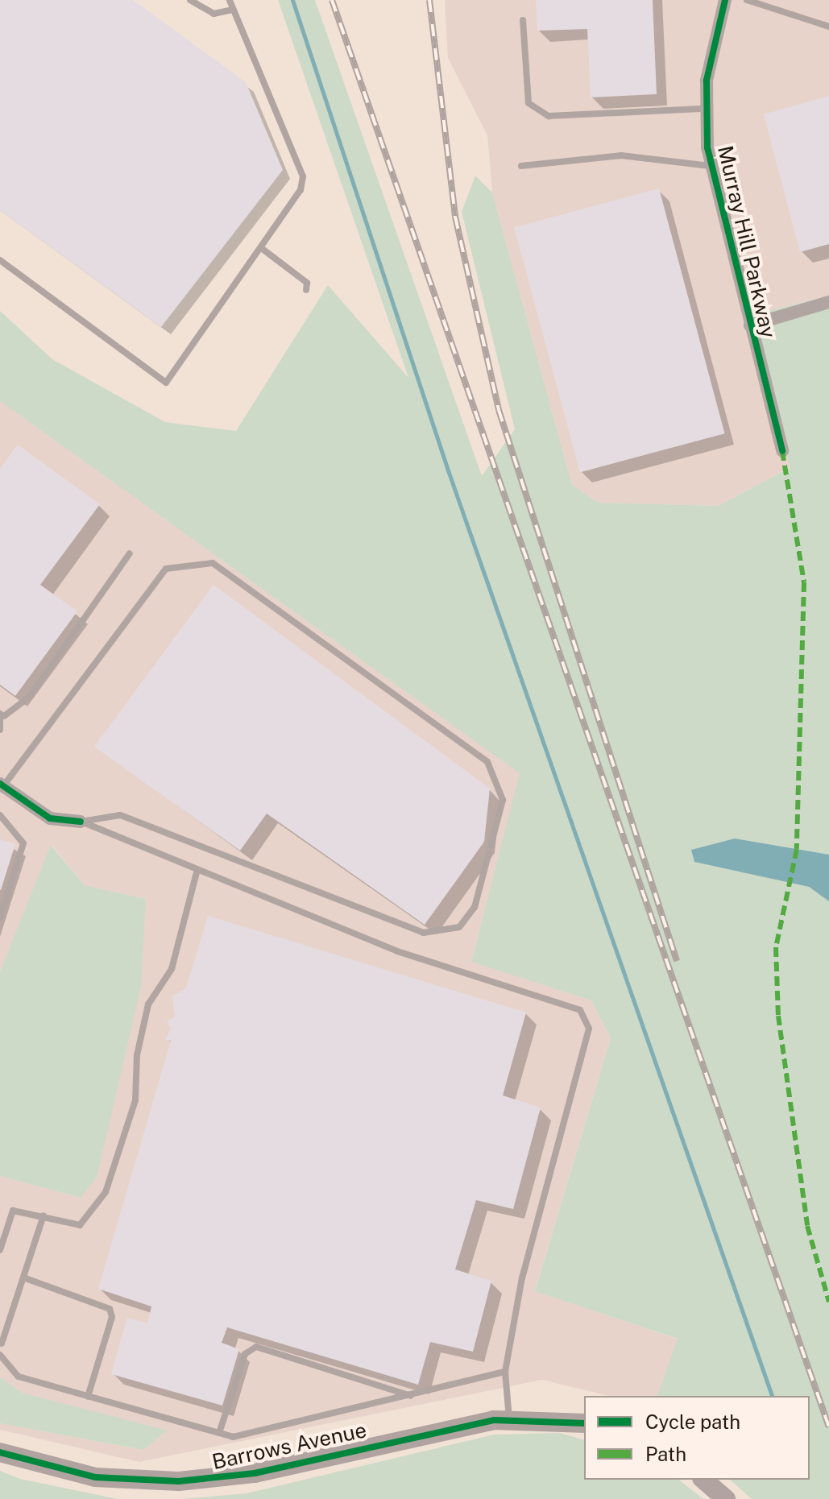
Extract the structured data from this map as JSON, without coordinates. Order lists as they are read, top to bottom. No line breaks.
{"streets":{"street":["Murray Hill Parkway","Barrows Avenue"]},"legend":["Cycle path","Path"]}
